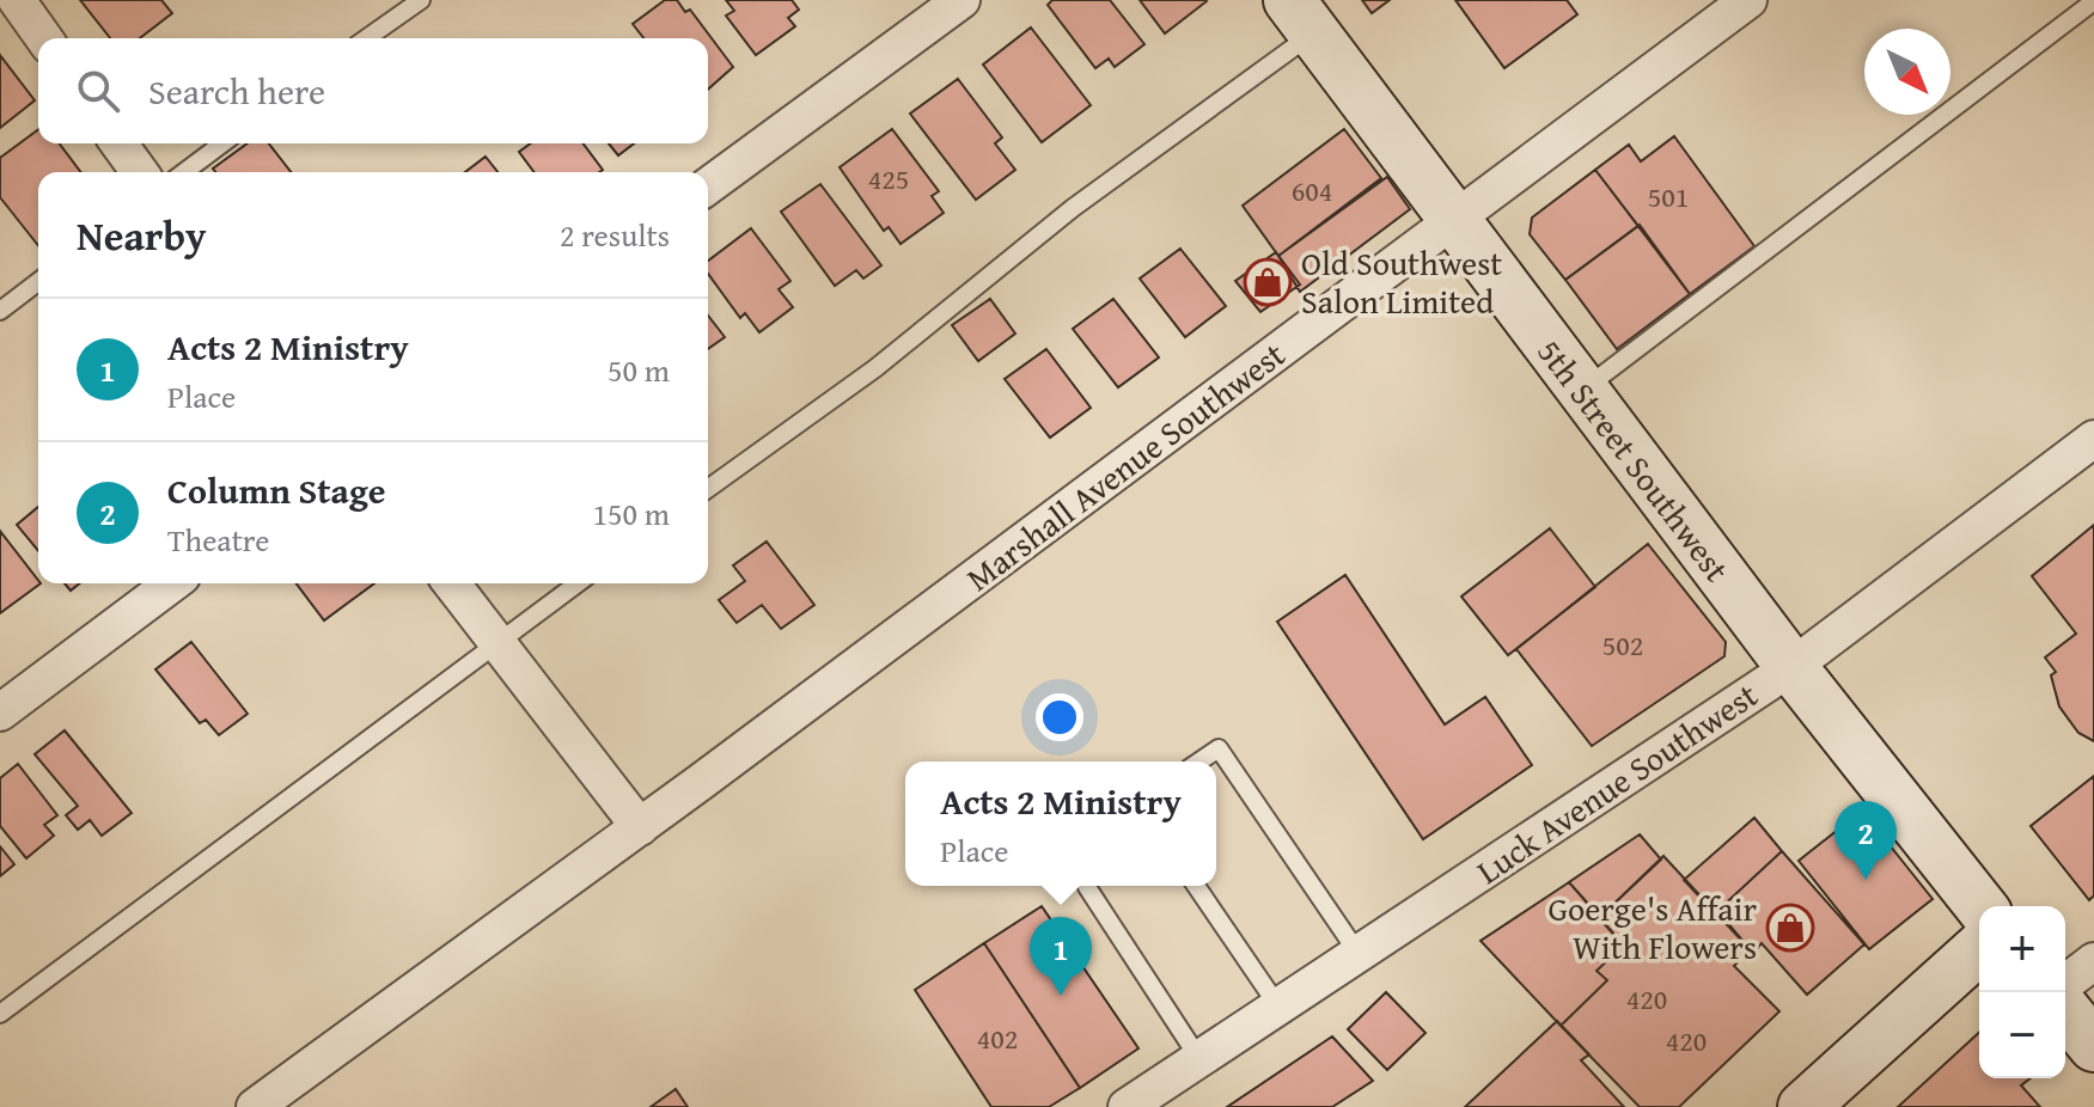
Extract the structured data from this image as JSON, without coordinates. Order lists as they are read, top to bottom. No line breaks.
{"streets":{"street":["5th Street Southwest","Marshall Avenue Southwest","Luck Avenue Southwest"]},"crossings":[["5th Street Southwest","Marshall Avenue Southwest"],["5th Street Southwest","Luck Avenue Southwest"]],"places":{"shop":["Old Southwest Salon Limited","Goerge's Affair With Flowers"]},"house_numbers":["425","604","501","502","420","402","420"],"north":"bottom right","page":{"search":"Search here","heading":["Nearby","2 results"],"list":[{"mark":"1","name":"Acts 2 Ministry","note":"Place","value":"50 m"},{"mark":"2","name":"Column Stage","note":"Theatre","value":"150 m"}],"popup":["Acts 2 Ministry","Place"],"pins":["2","1"],"map_buttons":["+","−"]}}
